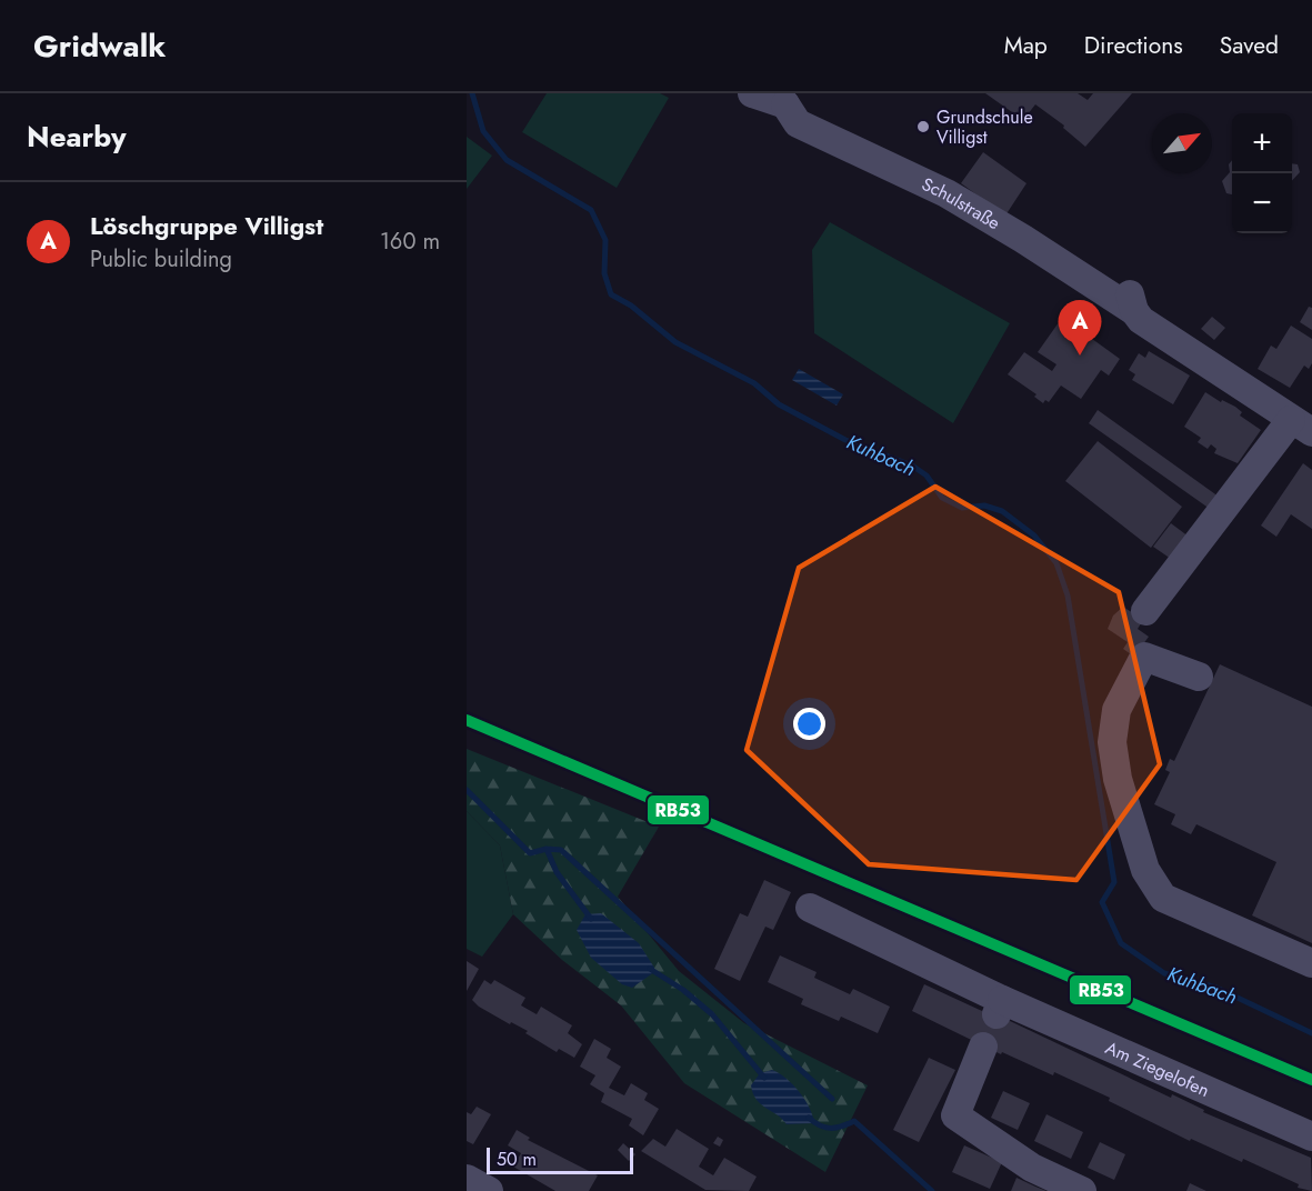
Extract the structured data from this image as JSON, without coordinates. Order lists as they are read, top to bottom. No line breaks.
{"streets":{"street":["Schulstraße","Am Ziegelofen"]},"water":["Kuhbach"],"places":["Grundschule Villigst"],"lines":["transit line RB53"],"scale_bar":"50 m","north":"top right","page":{"header":"Gridwalk","nav":["Map","Directions","Saved"],"heading":"Nearby","map_buttons":["+","−"],"list":[{"mark":"A","name":"Löschgruppe Villigst","note":"Public building","value":"160 m"}],"pins":"A","scale":"50 m"}}
